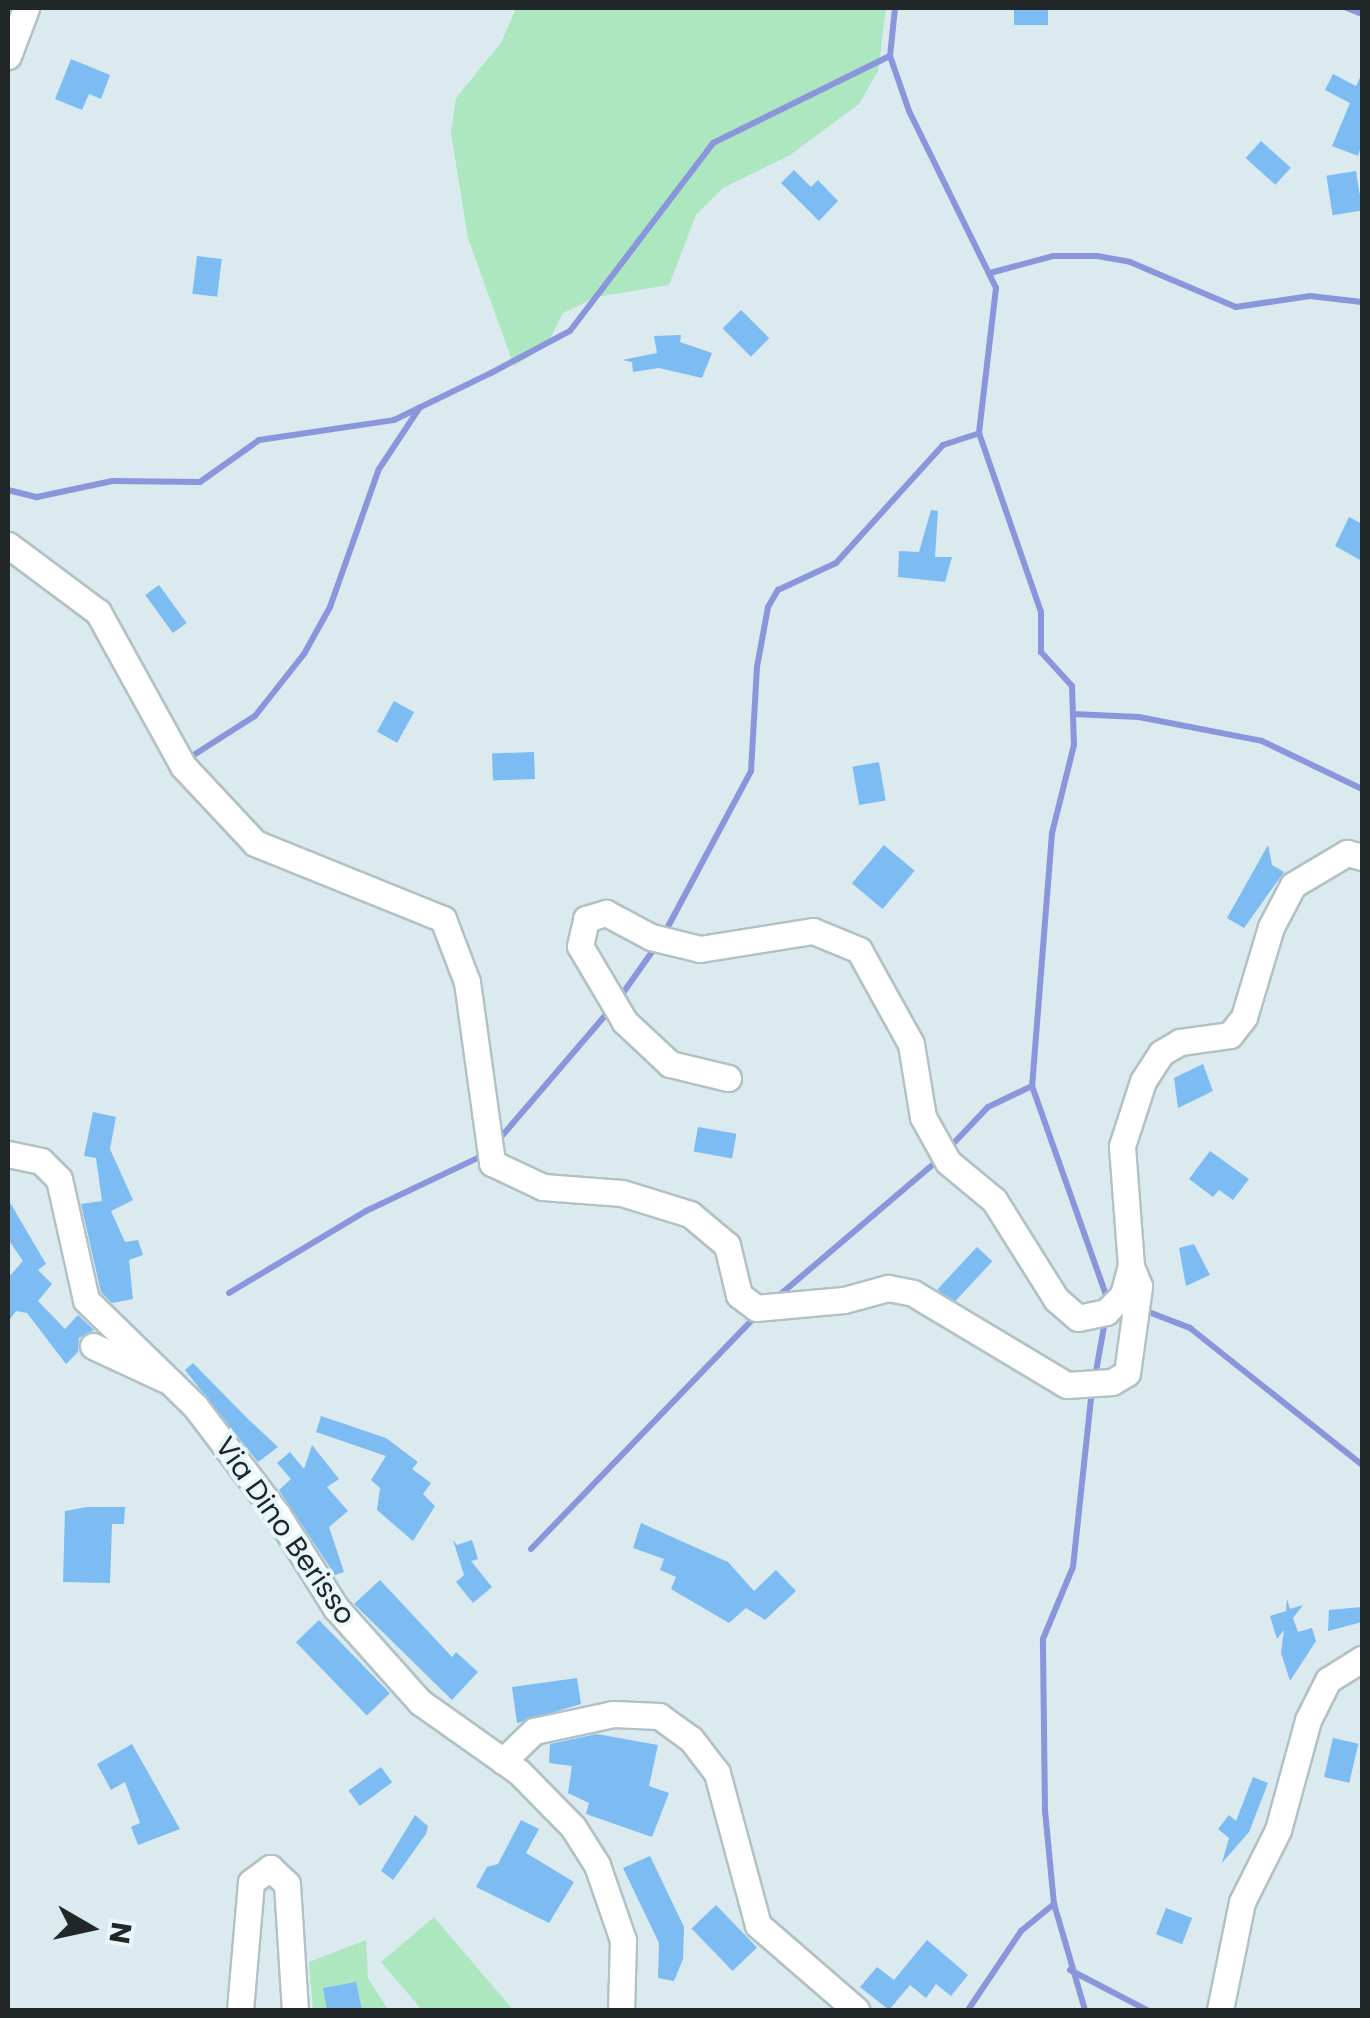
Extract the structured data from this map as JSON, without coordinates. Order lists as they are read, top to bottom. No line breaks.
{"streets":{"street":["Via Dino Berisso"]},"north":"right"}
